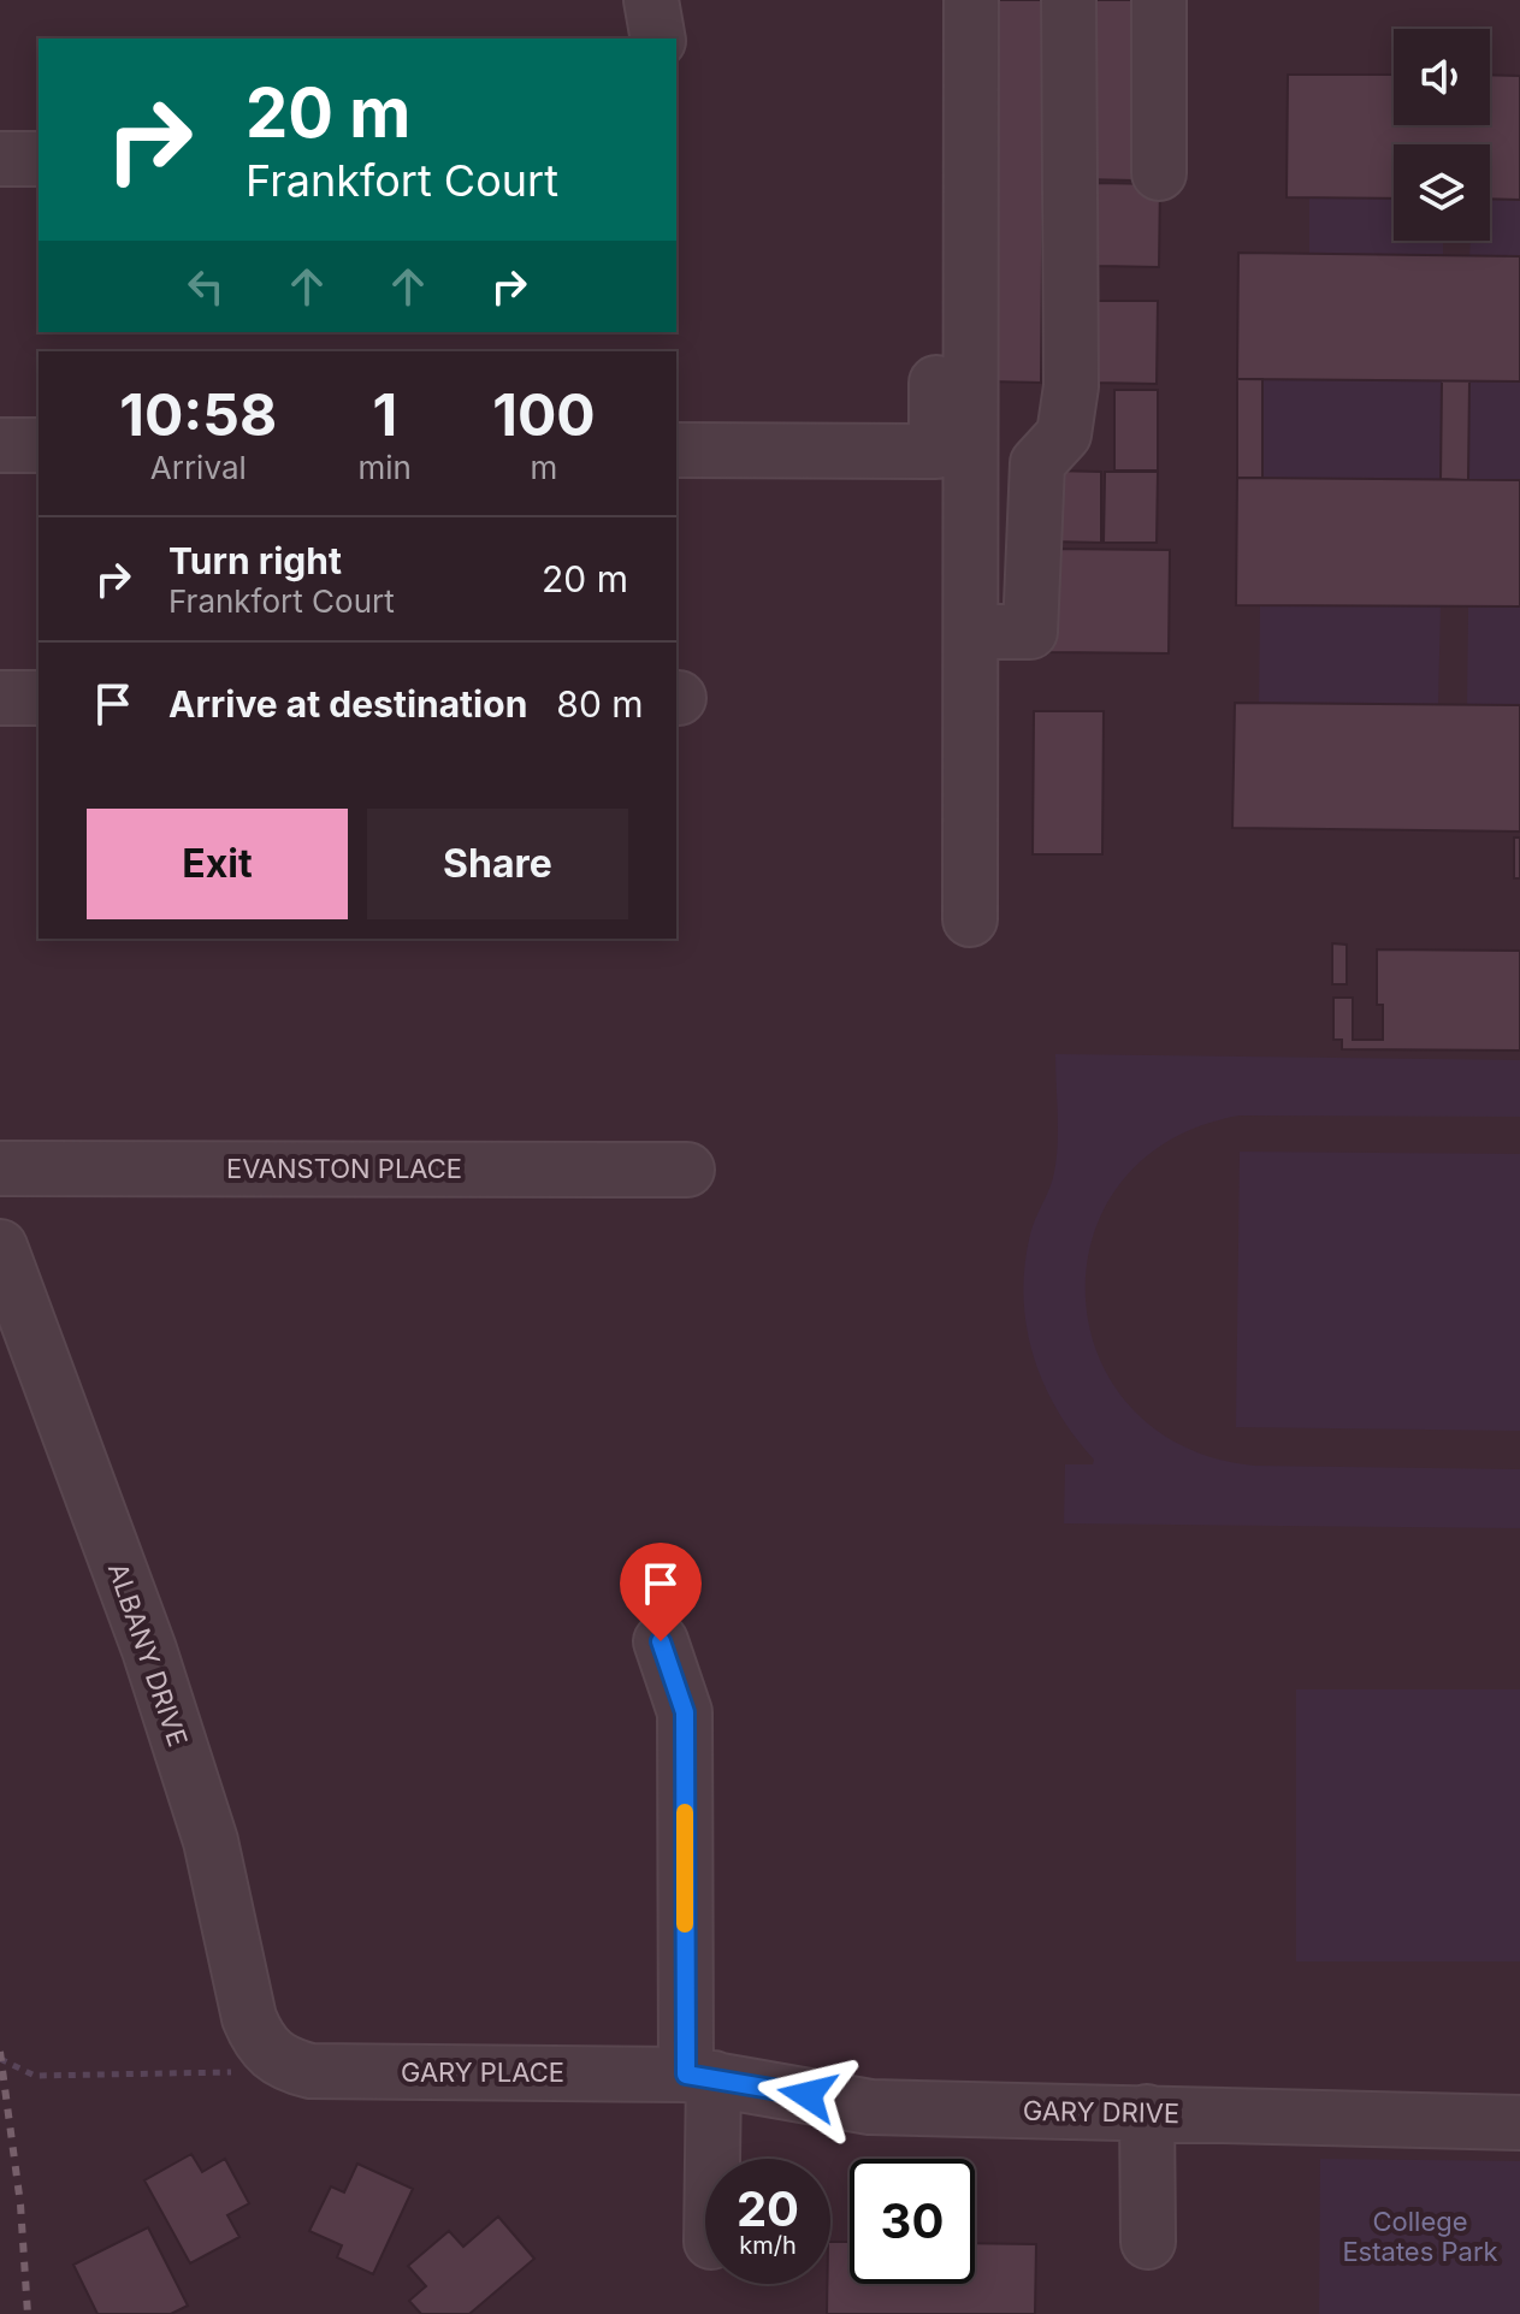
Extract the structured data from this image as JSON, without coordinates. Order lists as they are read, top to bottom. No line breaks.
{"streets":{"street":["EVANSTON PLACE","ALBANY DRIVE","GARY PLACE","GARY DRIVE"]},"crossings":[["ALBANY DRIVE","GARY PLACE"],["GARY PLACE","GARY DRIVE"]],"parks":["College Estates Park"],"page":{"turn":["20 m","Frankfort Court"],"eta":["10:58","Arrival","1","min","100","m"],"list":[{"name":"Turn right","note":"Frankfort Court","value":"20 m"},{"name":"Arrive at destination","value":"80 m"}],"buttons":["Exit","Share"],"speed":"20 km/h","limit":"30"}}
